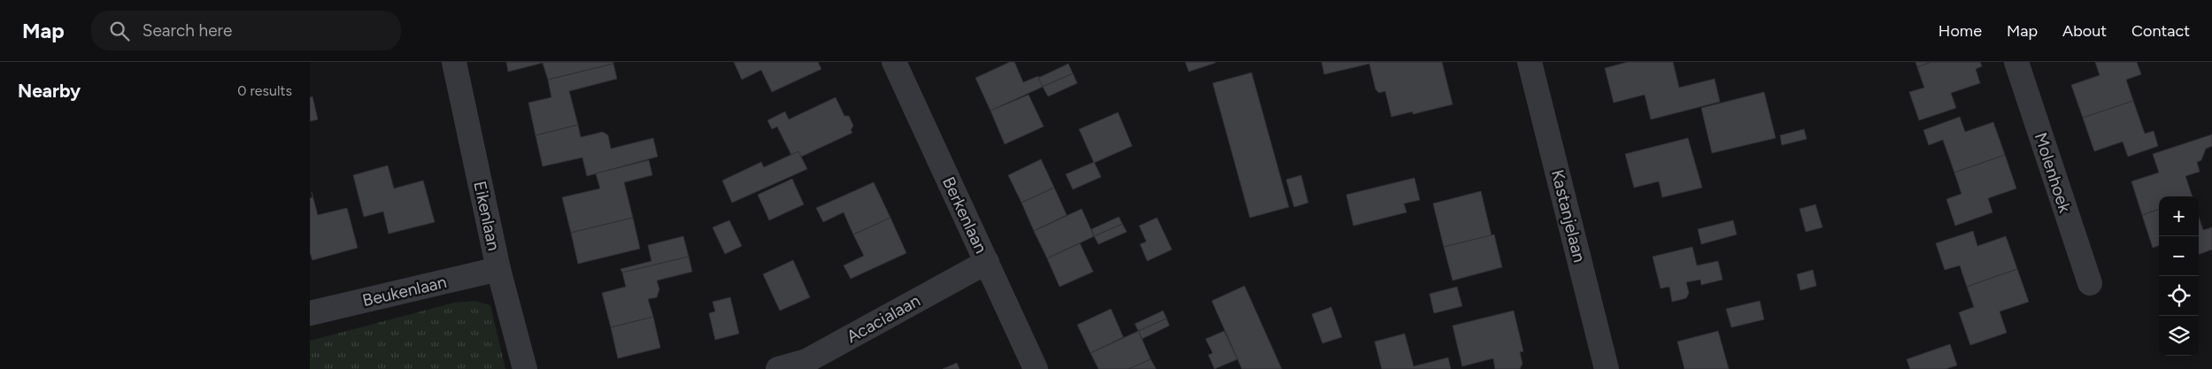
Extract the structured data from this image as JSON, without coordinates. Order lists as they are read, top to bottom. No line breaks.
{"streets":{"street":["Molenhoek","Berkenlaan","Eikenlaan","Kastanjelaan","Beukenlaan","Acacialaan"]},"crossings":[["Berkenlaan","Acacialaan"],["Eikenlaan","Beukenlaan"]],"page":{"header":"Map","search":"Search here","nav":["Home","Map","About","Contact"],"heading":["Nearby","0 results"],"map_buttons":["+","−"]}}
